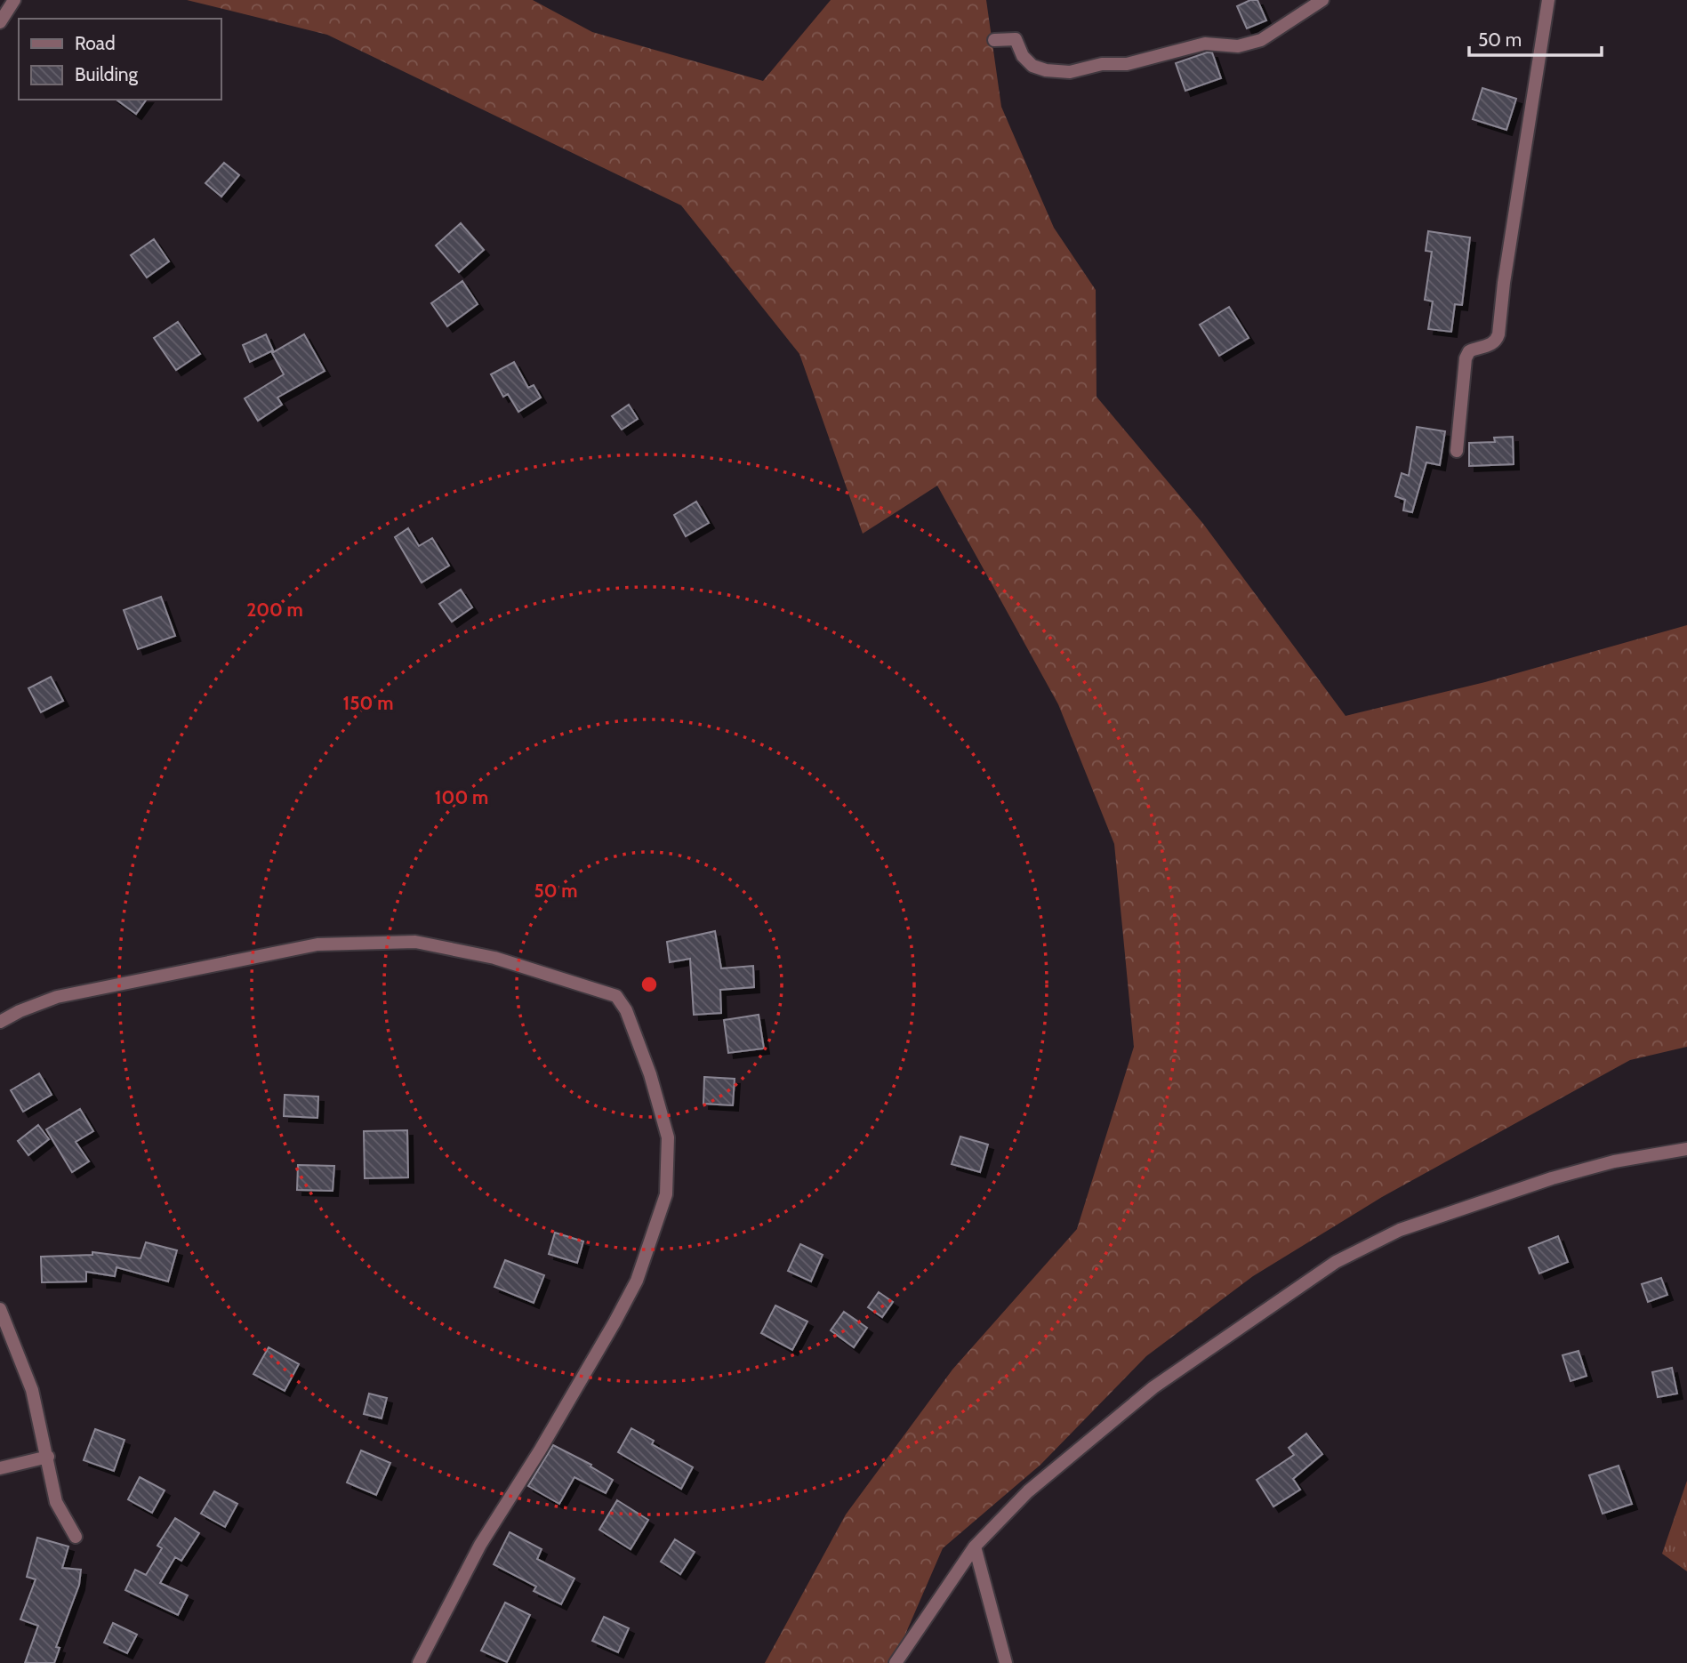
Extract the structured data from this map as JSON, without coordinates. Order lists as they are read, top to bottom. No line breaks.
{"legend":["Road","Building"],"scale_bar":"50 m","rings":["200 m","150 m","100 m","50 m"]}
